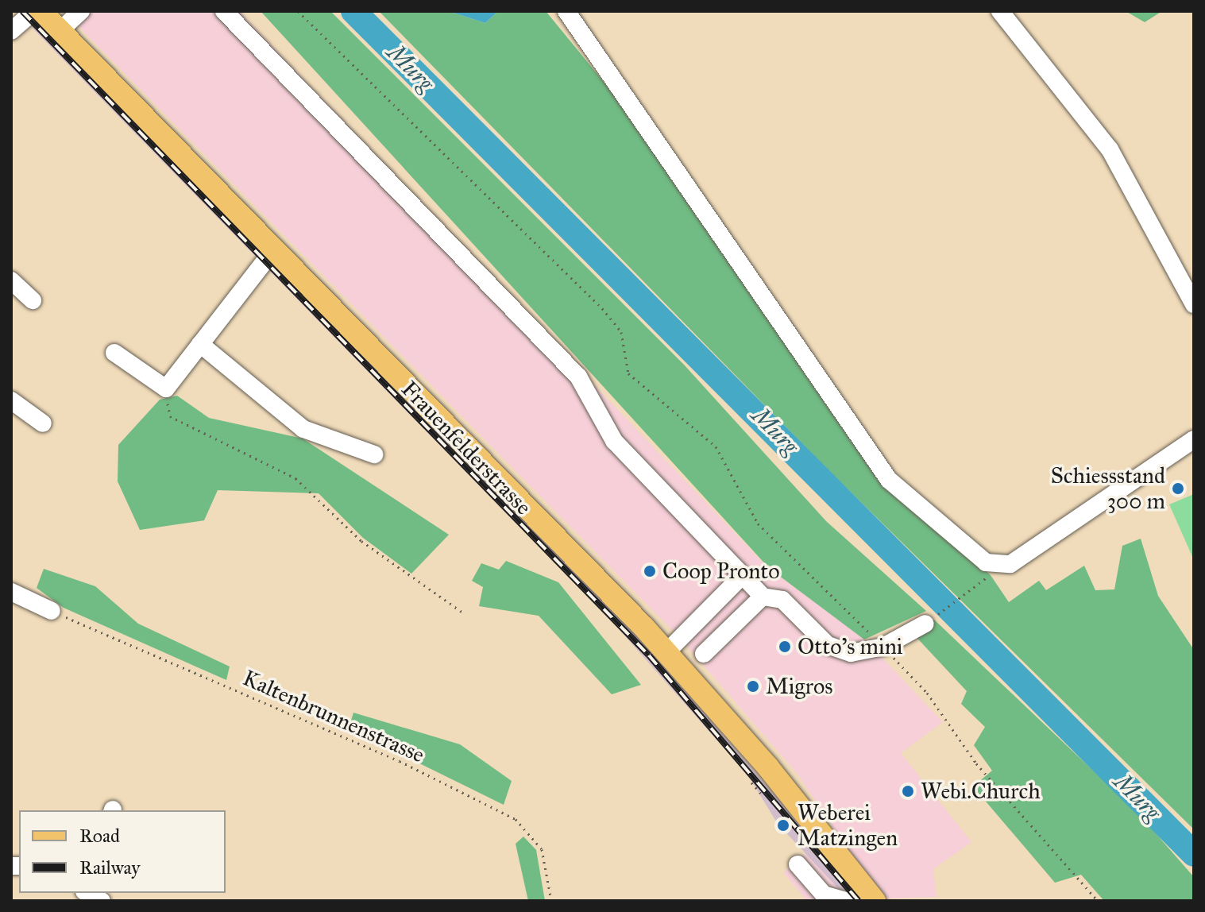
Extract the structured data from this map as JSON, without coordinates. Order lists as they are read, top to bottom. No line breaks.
{"streets":{"main road":["Frauenfelderstrasse"],"path":["Kaltenbrunnenstrasse"]},"water":["Murg"],"places":["Schiessstand 300 m","Coop Pronto","Otto's mini","Migros","Webi.Church","Weberei Matzingen"],"legend":["Road","Railway"]}
